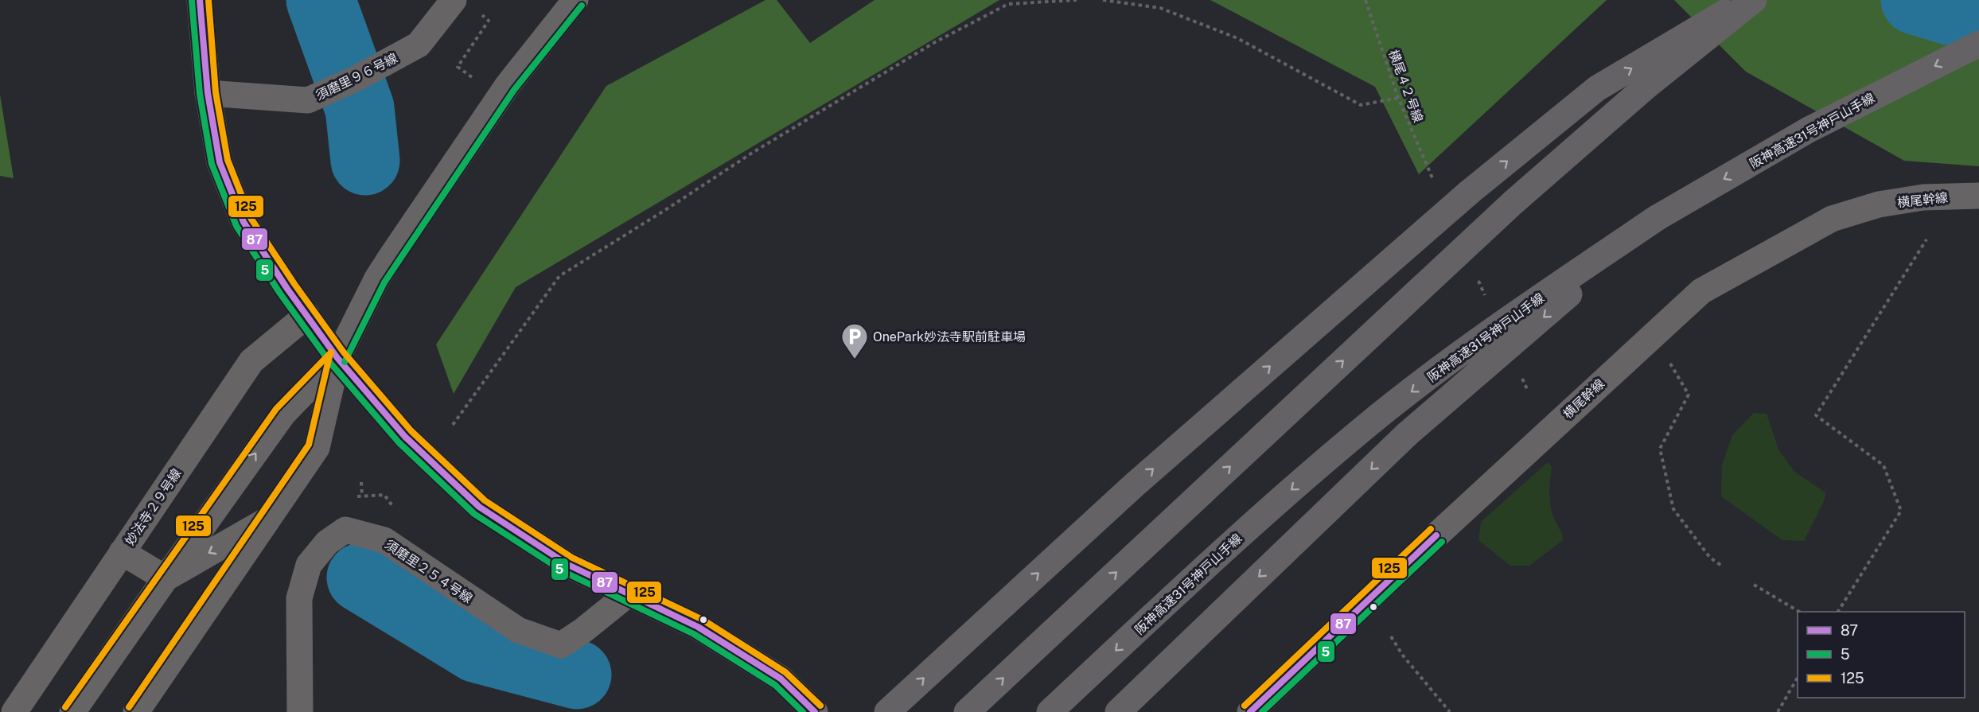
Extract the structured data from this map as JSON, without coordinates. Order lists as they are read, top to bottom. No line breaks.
{"streets":{"highway":["阪神高速31号神戸山手線"],"street":["須磨里９６号線","横尾幹線","妙法寺２９号線","須磨里２５４号線"],"path":["横尾４２号線"]},"places":{"parking":["OnePark妙法寺駅前駐車場"]},"lines":["transit line 87","transit line 125","transit line 5"],"legend":["87","5","125"]}
